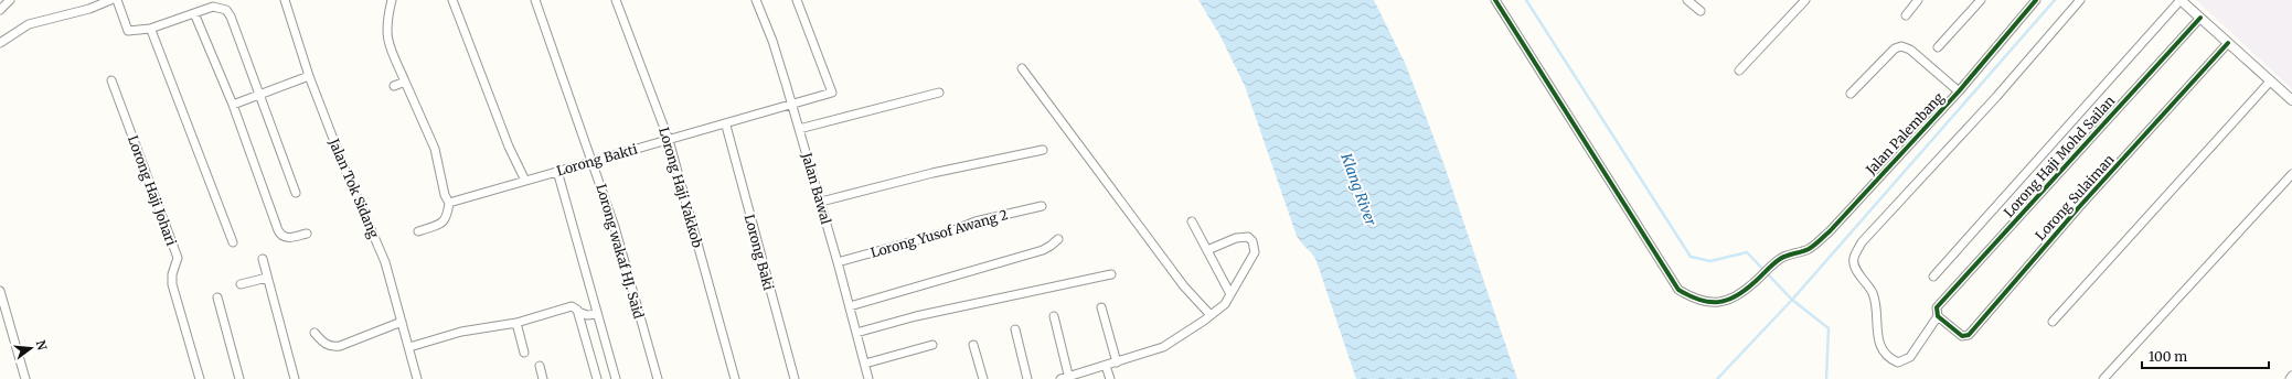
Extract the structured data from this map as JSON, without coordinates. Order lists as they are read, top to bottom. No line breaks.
{"streets":{"street":["Jalan Palembang","Lorong Haji Mohd Sailan","Lorong Bakti","Lorong Haji Yakkob","Jalan Tok Sidang","Jalan Bawal","Lorong Haji Johari","Lorong Sulaiman","Lorong Yusof Awang 2","Lorong wakaf HJ. Said","Lorong Baki"]},"crossings":[["Lorong Haji Mohd Sailan","Lorong Sulaiman"],["Lorong Bakti","Lorong Haji Yakkob"],["Lorong Bakti","Jalan Bawal"],["Lorong Bakti","Lorong wakaf HJ. Said"],["Lorong Bakti","Lorong Baki"],["Jalan Bawal","Lorong Yusof Awang 2"]],"water":["Klang River"],"scale_bar":"100 m","north":"right"}
